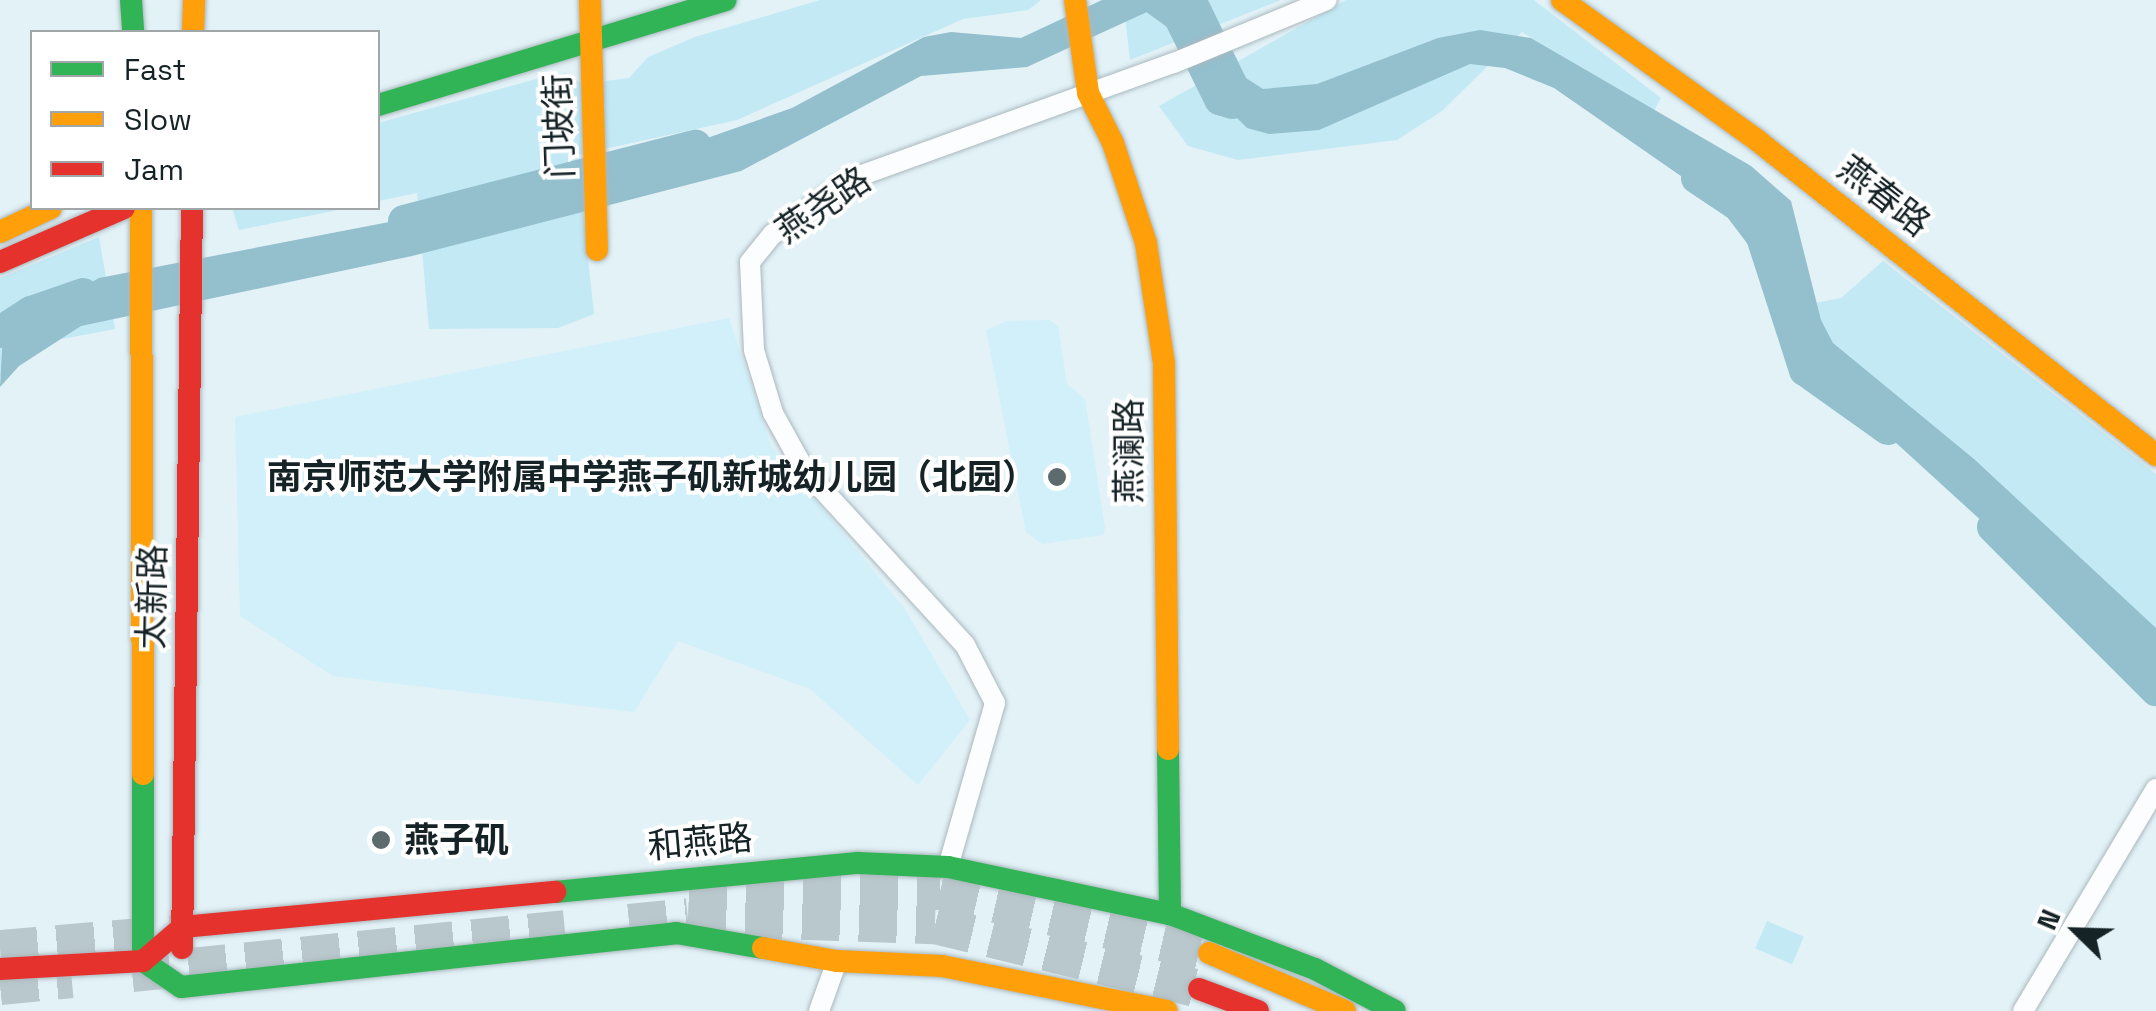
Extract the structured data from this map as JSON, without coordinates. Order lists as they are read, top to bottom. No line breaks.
{"streets":{"main road":["门坡街","燕春路","燕澜路","太新路","和燕路"],"street":["燕尧路"]},"crossings":[["燕尧路","燕澜路"],["燕尧路","和燕路"],["燕澜路","和燕路"],["太新路","和燕路"]],"places":["南京师范大学附属中学燕子矶新城幼儿园（北园）","燕子矶"],"legend":["Fast","Slow","Jam"],"north":"top left"}
